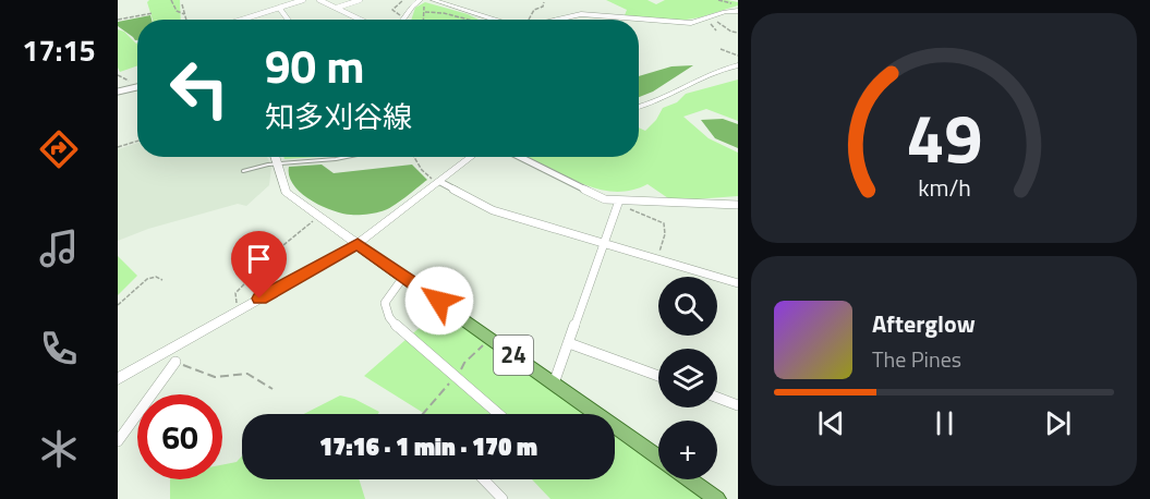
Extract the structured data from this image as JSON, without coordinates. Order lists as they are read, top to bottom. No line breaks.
{"streets":{"main road":["24"]},"page":{"tabs":"17:15","turn":["90 m","知多刈谷線"],"map_buttons":"+","song":["Afterglow","The Pines"],"limit":"60","trip":"17:16 · 1 min · 170 m","gauge":["49","km/h"]}}
